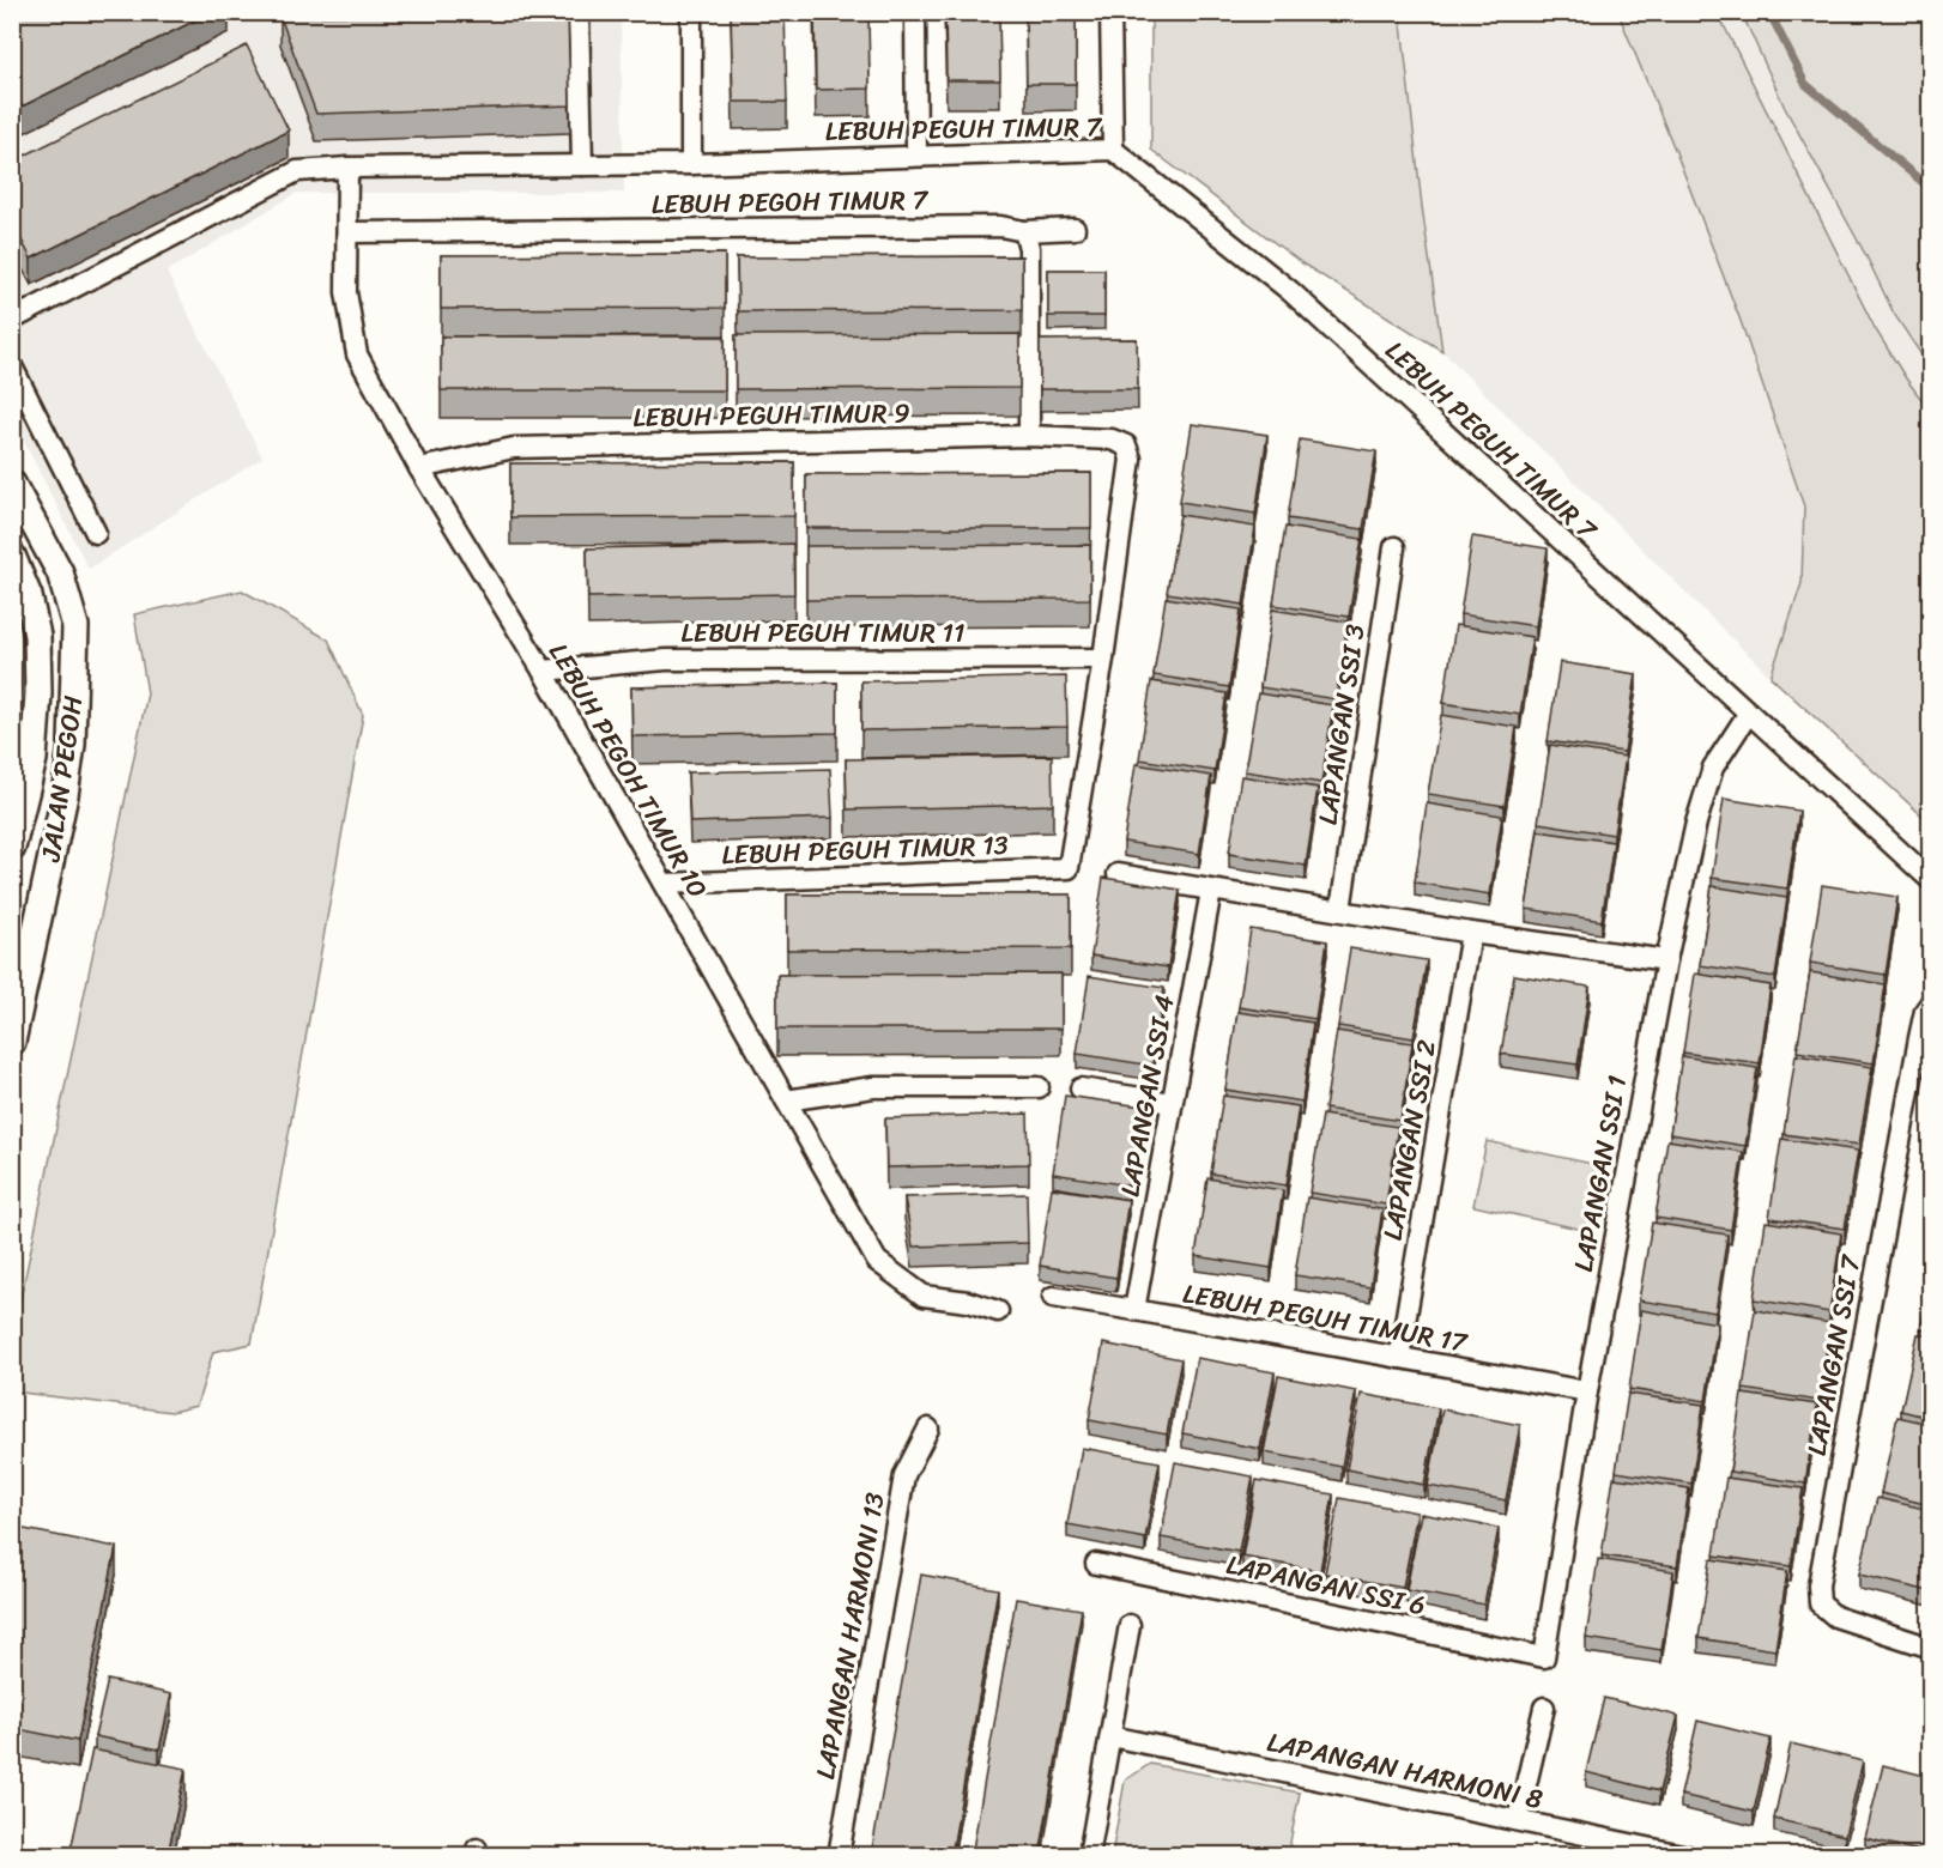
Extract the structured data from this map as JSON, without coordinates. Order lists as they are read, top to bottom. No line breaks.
{"streets":{"street":["LEBUH PEGUH TIMUR 7","LEBUH PEGOH TIMUR 7","LEBUH PEGUH TIMUR 9","LEBUH PEGUH TIMUR 11","LAPANGAN SSI 3","LEBUH PEGOH TIMUR 10","JALAN PEGOH","LEBUH PEGUH TIMUR 13","LAPANGAN SSI 4","LAPANGAN SSI 2","LAPANGAN SSI 1","LEBUH PEGUH TIMUR 17","LAPANGAN SSI 7","LAPANGAN SSI 6","LAPANGAN HARMONI 13","LAPANGAN HARMONI 8"]},"crossings":[["LEBUH PEGUH TIMUR 7","LEBUH PEGOH TIMUR 10"],["LEBUH PEGUH TIMUR 7","LAPANGAN SSI 1"],["LEBUH PEGOH TIMUR 7","LEBUH PEGOH TIMUR 10"],["LEBUH PEGUH TIMUR 9","LEBUH PEGUH TIMUR 11"],["LEBUH PEGUH TIMUR 9","LEBUH PEGOH TIMUR 10"],["LEBUH PEGUH TIMUR 9","LEBUH PEGUH TIMUR 13"],["LEBUH PEGUH TIMUR 11","LEBUH PEGOH TIMUR 10"],["LEBUH PEGUH TIMUR 11","LEBUH PEGUH TIMUR 13"],["LEBUH PEGOH TIMUR 10","LEBUH PEGUH TIMUR 13"],["LAPANGAN SSI 4","LEBUH PEGUH TIMUR 17"],["LAPANGAN SSI 2","LEBUH PEGUH TIMUR 17"],["LAPANGAN SSI 1","LEBUH PEGUH TIMUR 17"],["LAPANGAN SSI 1","LAPANGAN SSI 6"]]}
